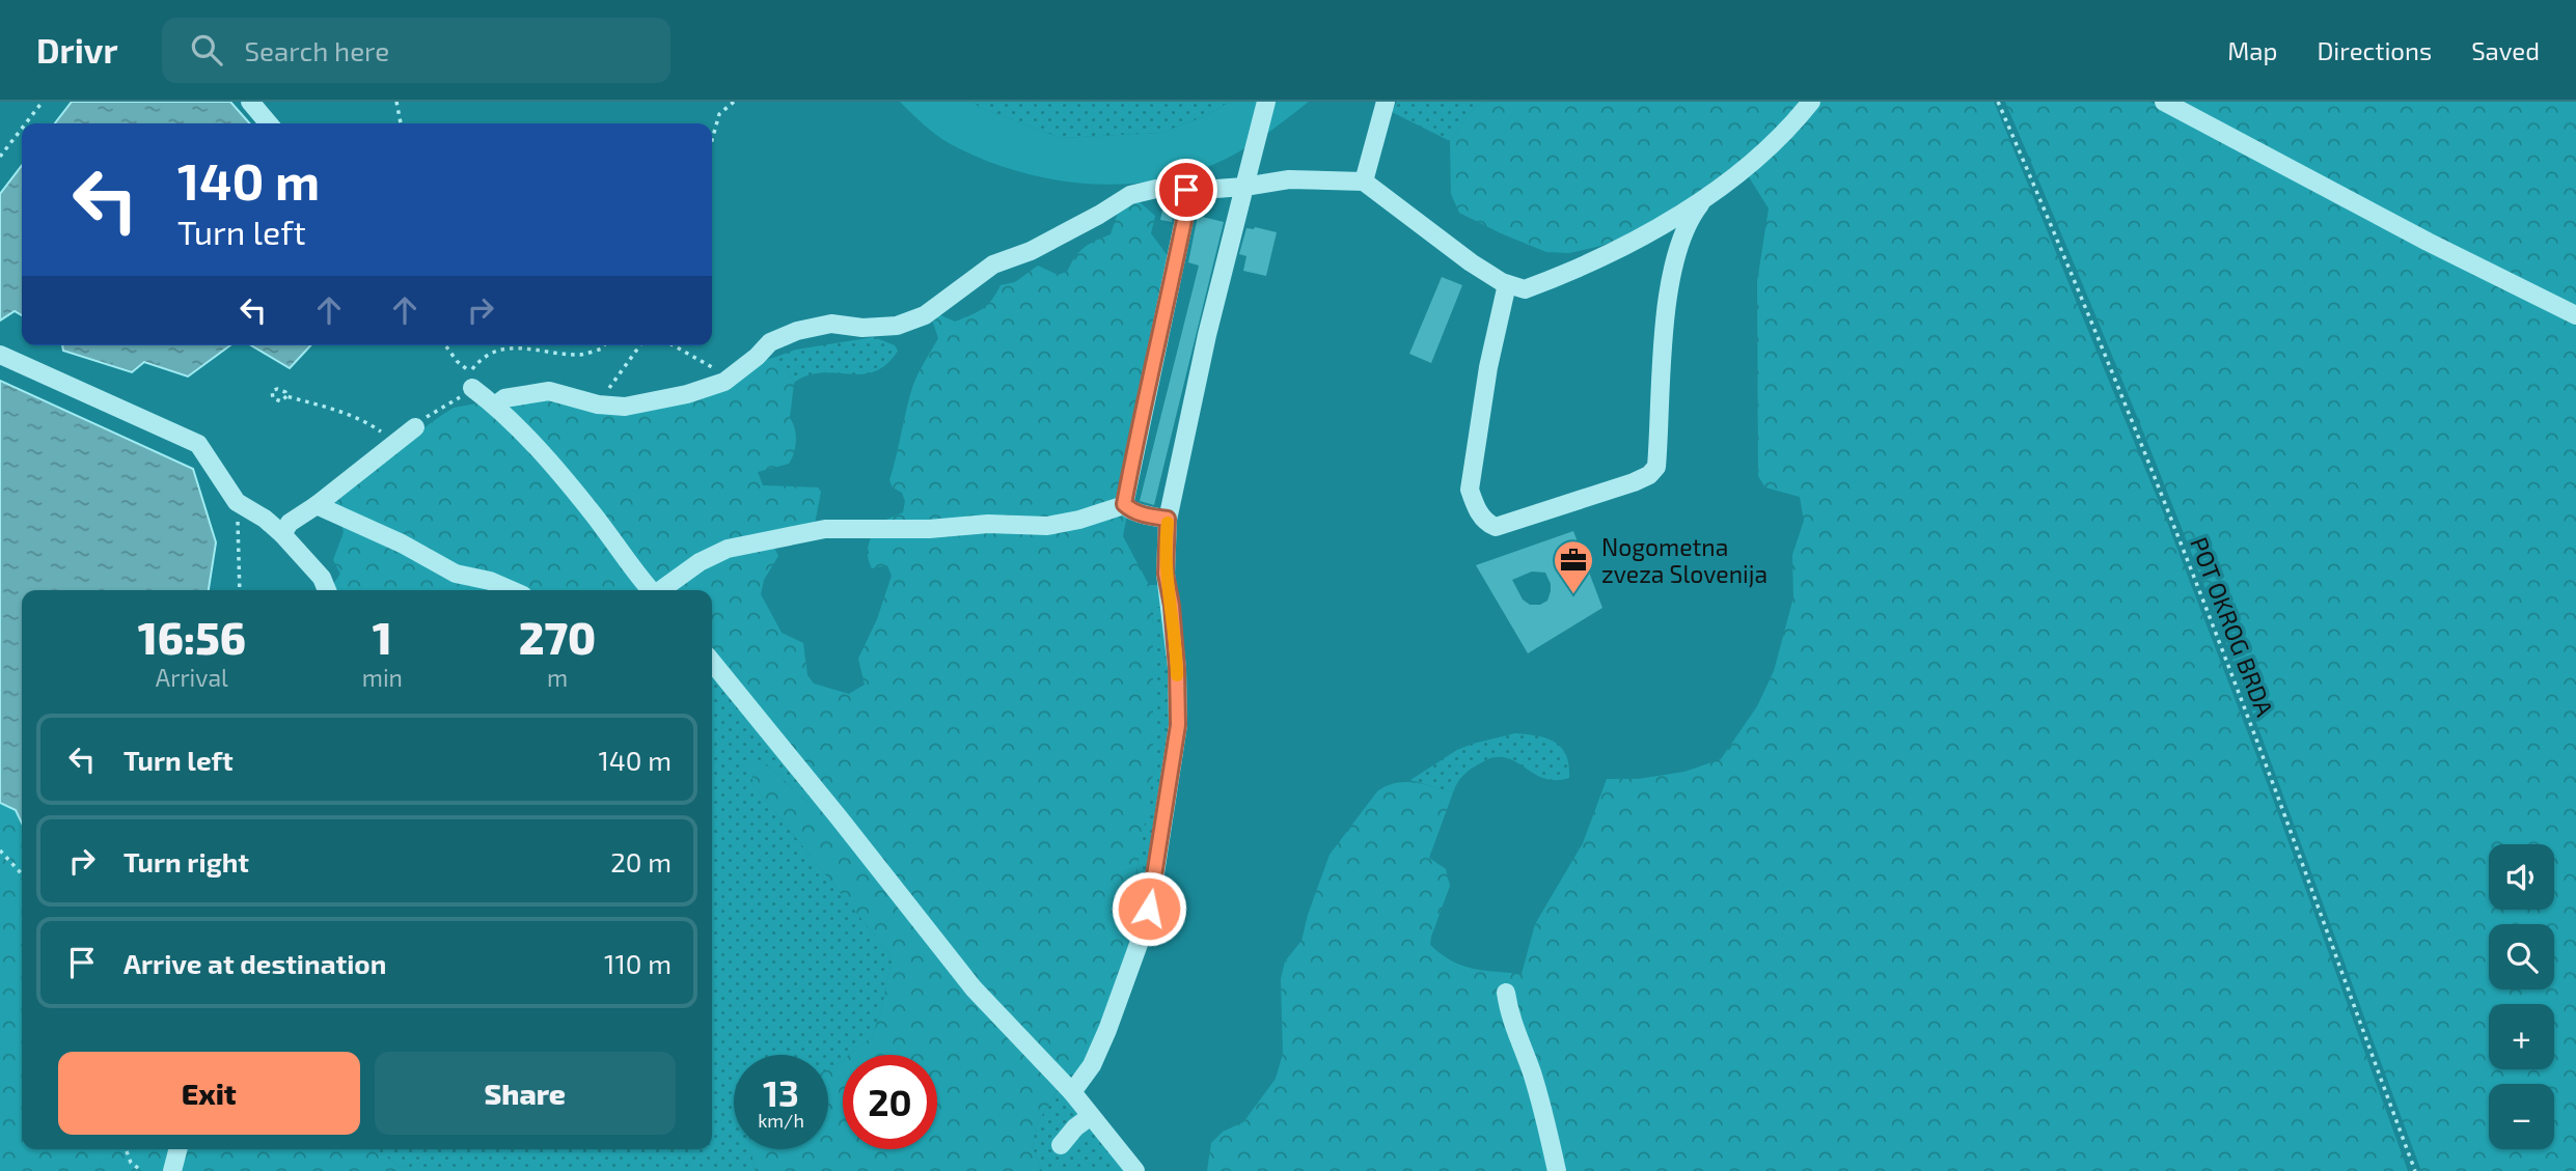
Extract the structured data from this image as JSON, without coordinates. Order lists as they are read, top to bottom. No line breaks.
{"streets":{"path":["POT OKROG BRDA"]},"places":{"office":["Nogometna zveza Slovenija"]},"page":{"header":"Drivr","search":"Search here","nav":["Map","Directions","Saved"],"turn":["140 m","Turn left"],"eta":["16:56","Arrival","1","min","270","m"],"list":[{"name":"Turn left","value":"140 m"},{"name":"Turn right","value":"20 m"},{"name":"Arrive at destination","value":"110 m"}],"map_buttons":["+","−"],"buttons":["Exit","Share"],"speed":"13 km/h","limit":"20"}}
